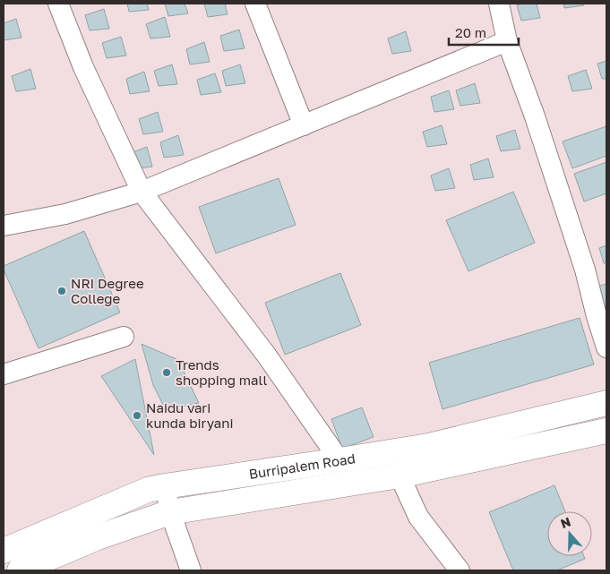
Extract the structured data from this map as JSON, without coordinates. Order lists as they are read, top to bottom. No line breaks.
{"streets":{"main road":["Burripalem Road"]},"places":["NRI Degree College","Trends shopping mall","Naidu vari kunda biryani"],"scale_bar":"20 m","north":"top"}
